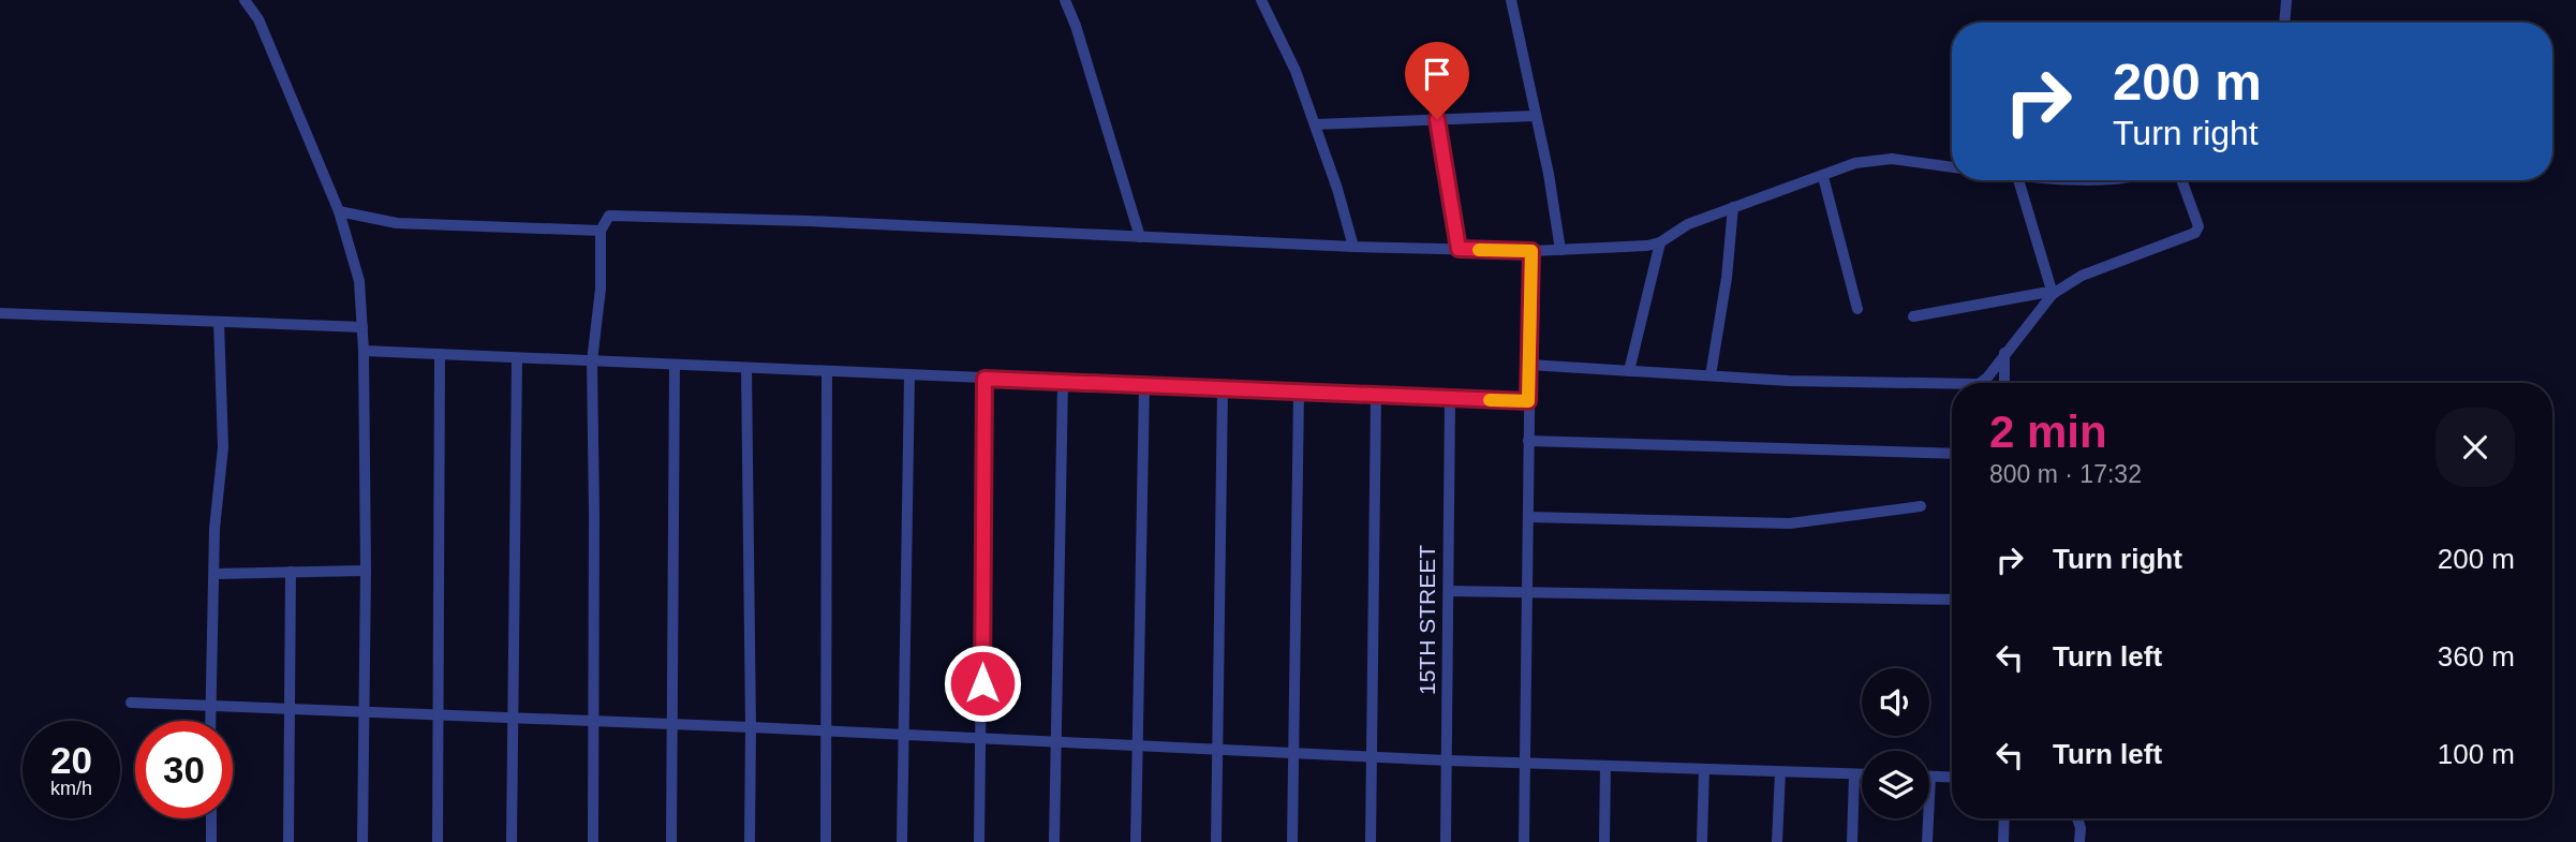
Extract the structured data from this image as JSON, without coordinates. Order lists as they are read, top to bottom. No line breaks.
{"streets":{"street":["15TH STREET"]},"page":{"turn":["200 m","Turn right"],"heading":["2 min","800 m · 17:32"],"list":[{"name":"Turn right","value":"200 m"},{"name":"Turn left","value":"360 m"},{"name":"Turn left","value":"100 m"}],"speed":"20 km/h","limit":"30"}}
